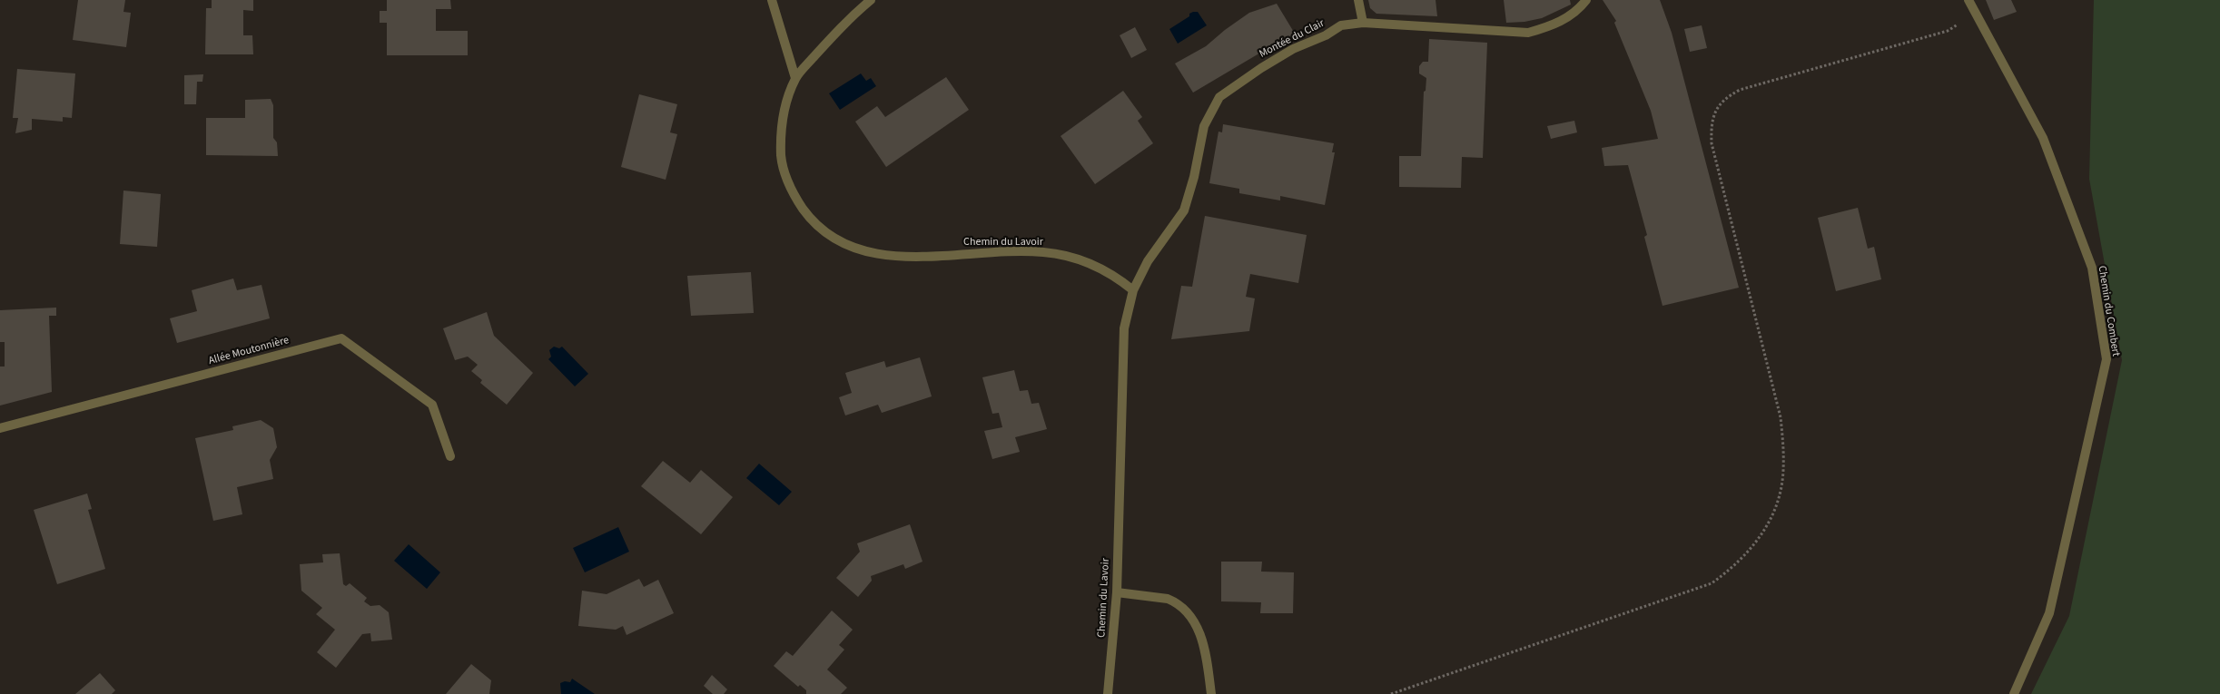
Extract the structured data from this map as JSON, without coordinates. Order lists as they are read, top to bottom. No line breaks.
{"streets":{"street":["Montée du Clair","Chemin du Lavoir","Chemin du Combert","Allée Moutonnière"]},"crossings":[["Montée du Clair","Chemin du Lavoir"]]}
